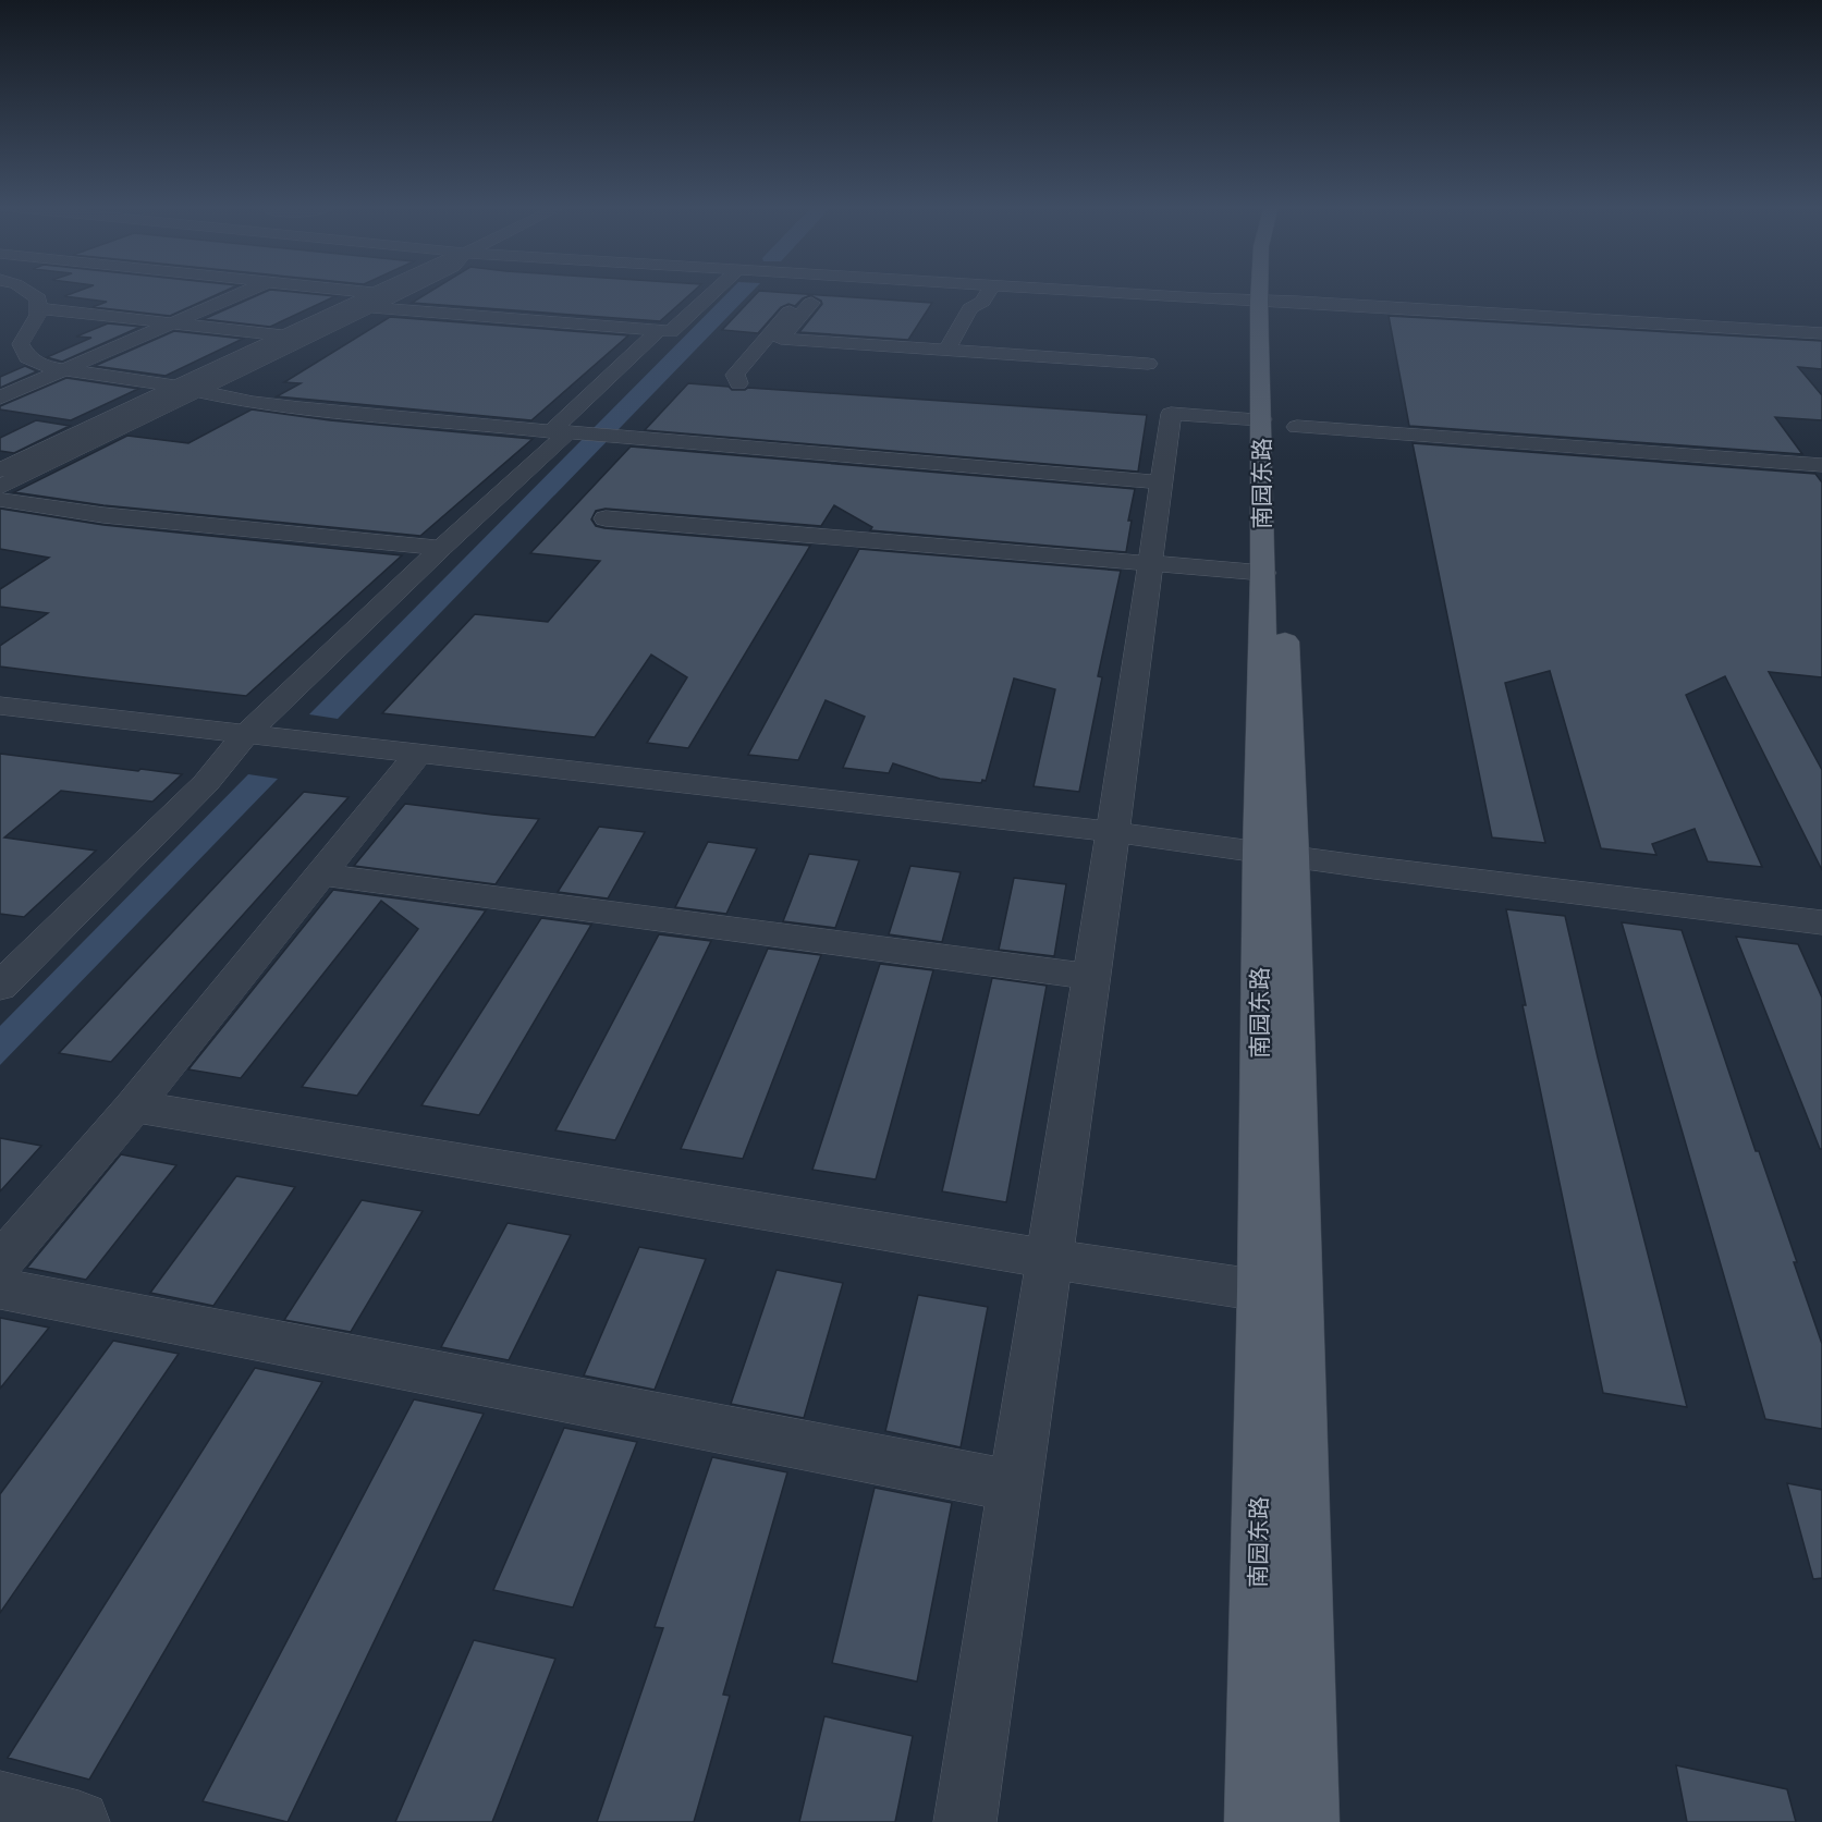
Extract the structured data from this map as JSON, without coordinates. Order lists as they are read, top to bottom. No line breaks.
{"streets":{"main road":["南园东路"]}}
